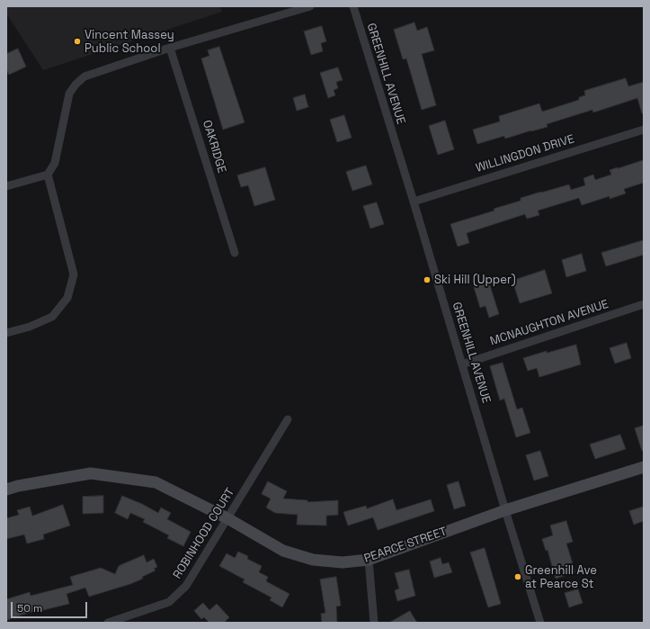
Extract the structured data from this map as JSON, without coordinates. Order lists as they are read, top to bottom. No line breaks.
{"streets":{"street":["GREENHILL AVENUE","OAKRIDGE","WILLINGDON DRIVE","MCNAUGHTON AVENUE","ROBINHOOD COURT","PEARCE STREET"]},"crossings":[["GREENHILL AVENUE","WILLINGDON DRIVE"],["GREENHILL AVENUE","MCNAUGHTON AVENUE"],["GREENHILL AVENUE","PEARCE STREET"],["ROBINHOOD COURT","PEARCE STREET"]],"places":["Vincent Massey Public School","Ski Hill (Upper)","Greenhill Ave at Pearce St"],"scale_bar":"50 m"}
